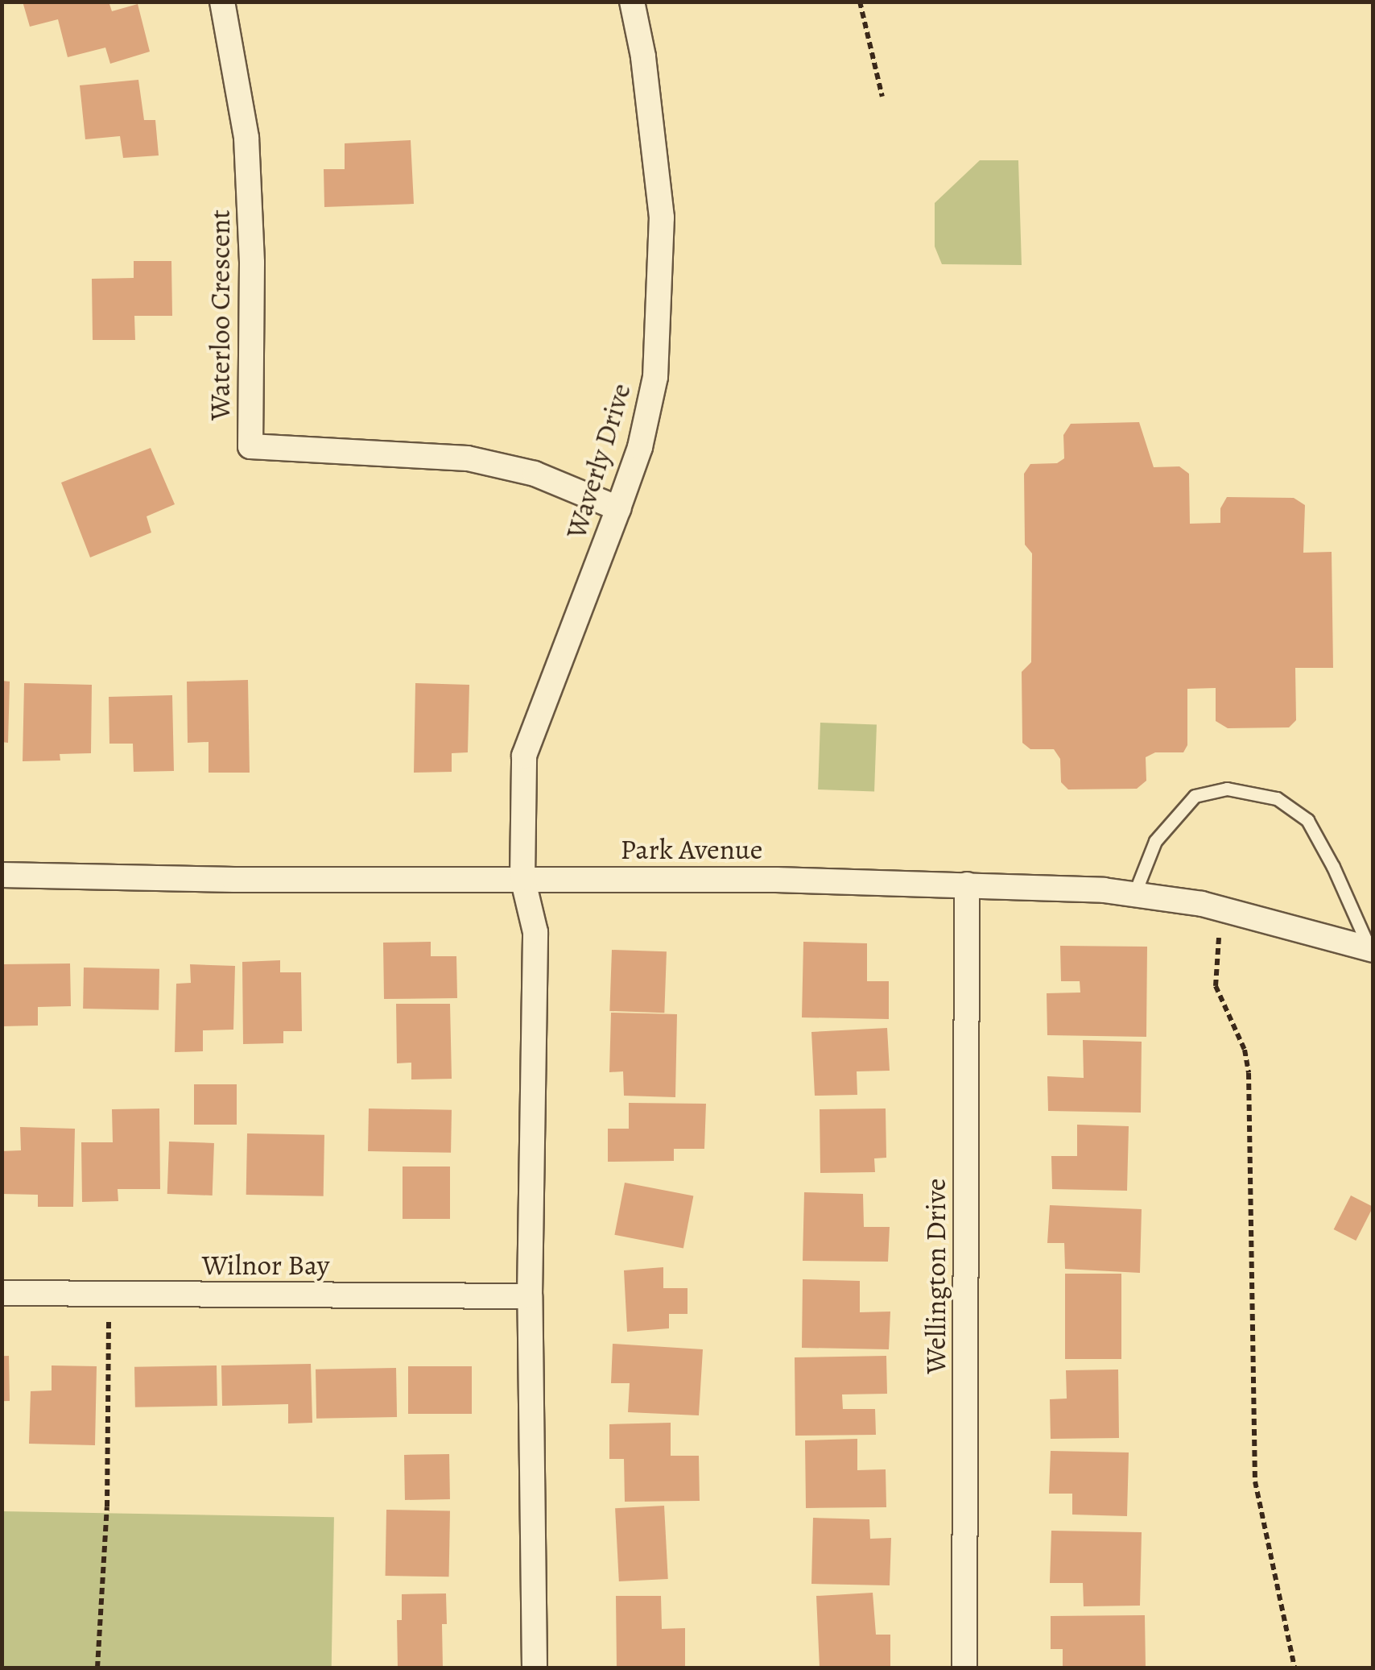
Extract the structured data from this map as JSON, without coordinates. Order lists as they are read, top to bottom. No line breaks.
{"streets":{"street":["Waterloo Crescent","Waverly Drive","Park Avenue","Wilnor Bay","Wellington Drive"]},"crossings":[["Waterloo Crescent","Waverly Drive"],["Waverly Drive","Park Avenue"],["Park Avenue","Wellington Drive"]]}
